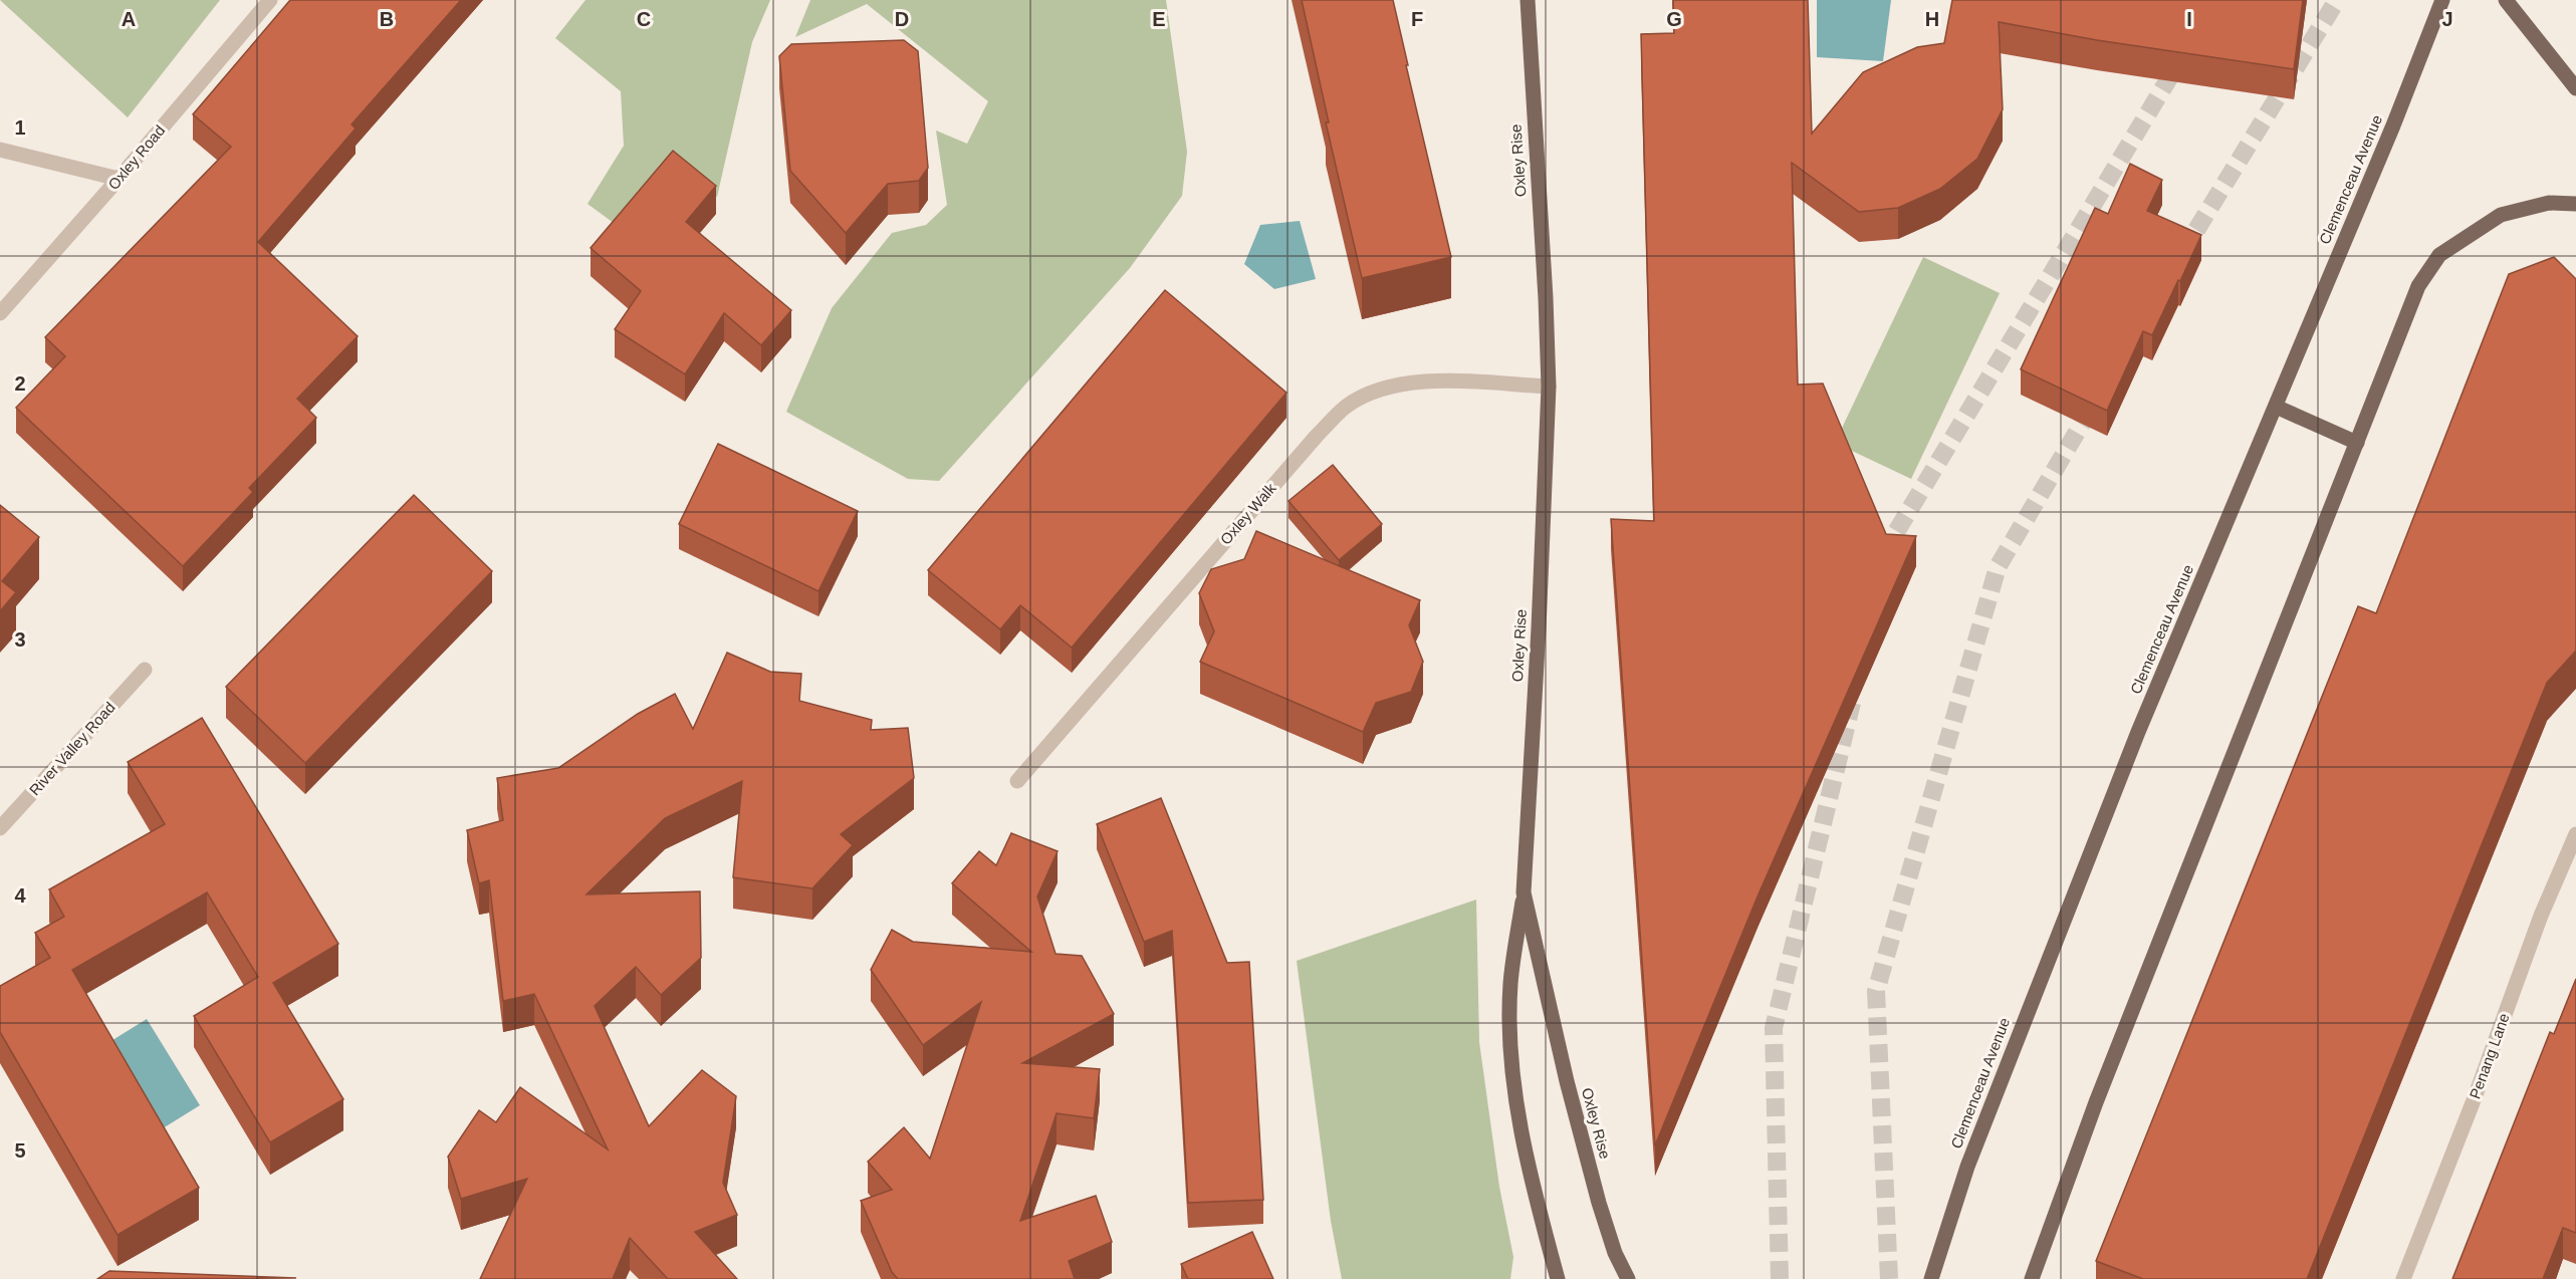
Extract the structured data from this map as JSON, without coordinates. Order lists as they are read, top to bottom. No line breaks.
{"streets":{"main road":["Oxley Rise","Clemenceau Avenue"],"street":["Oxley Road","Oxley Walk","River Valley Road","Penang Lane"]},"crossings":[["Oxley Rise","Oxley Walk"]],"grid":{"columns":["A","B","C","D","E","F","G","H","I","J"],"rows":["1","2","3","4","5"]}}
